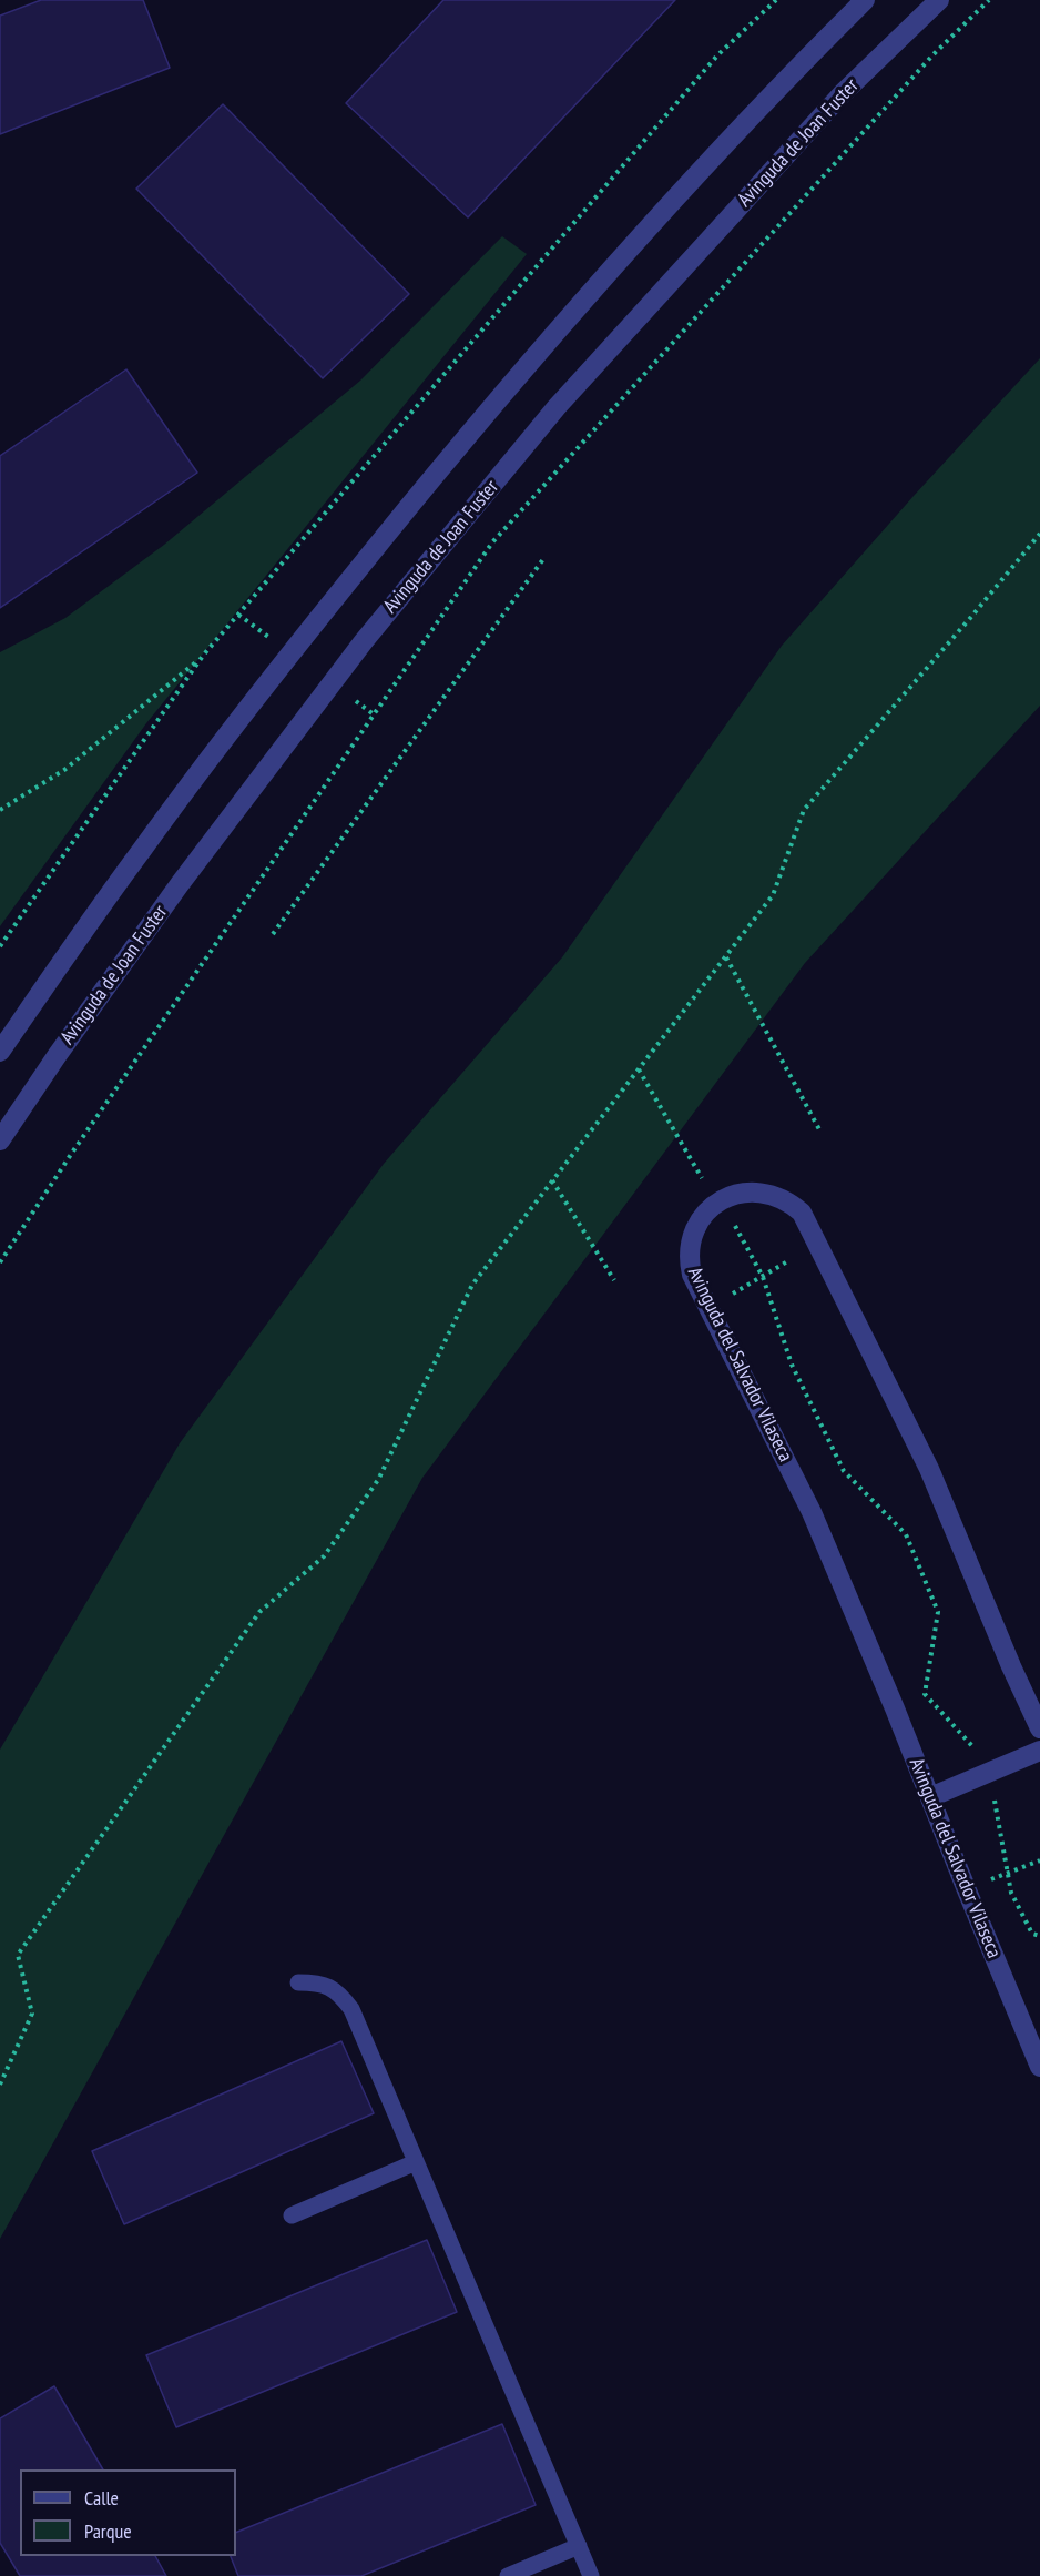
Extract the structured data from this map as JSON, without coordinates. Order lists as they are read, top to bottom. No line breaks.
{"streets":{"street":["Avinguda de Joan Fuster","Avinguda del Salvador Vilaseca"]},"legend":["Calle","Parque"]}
